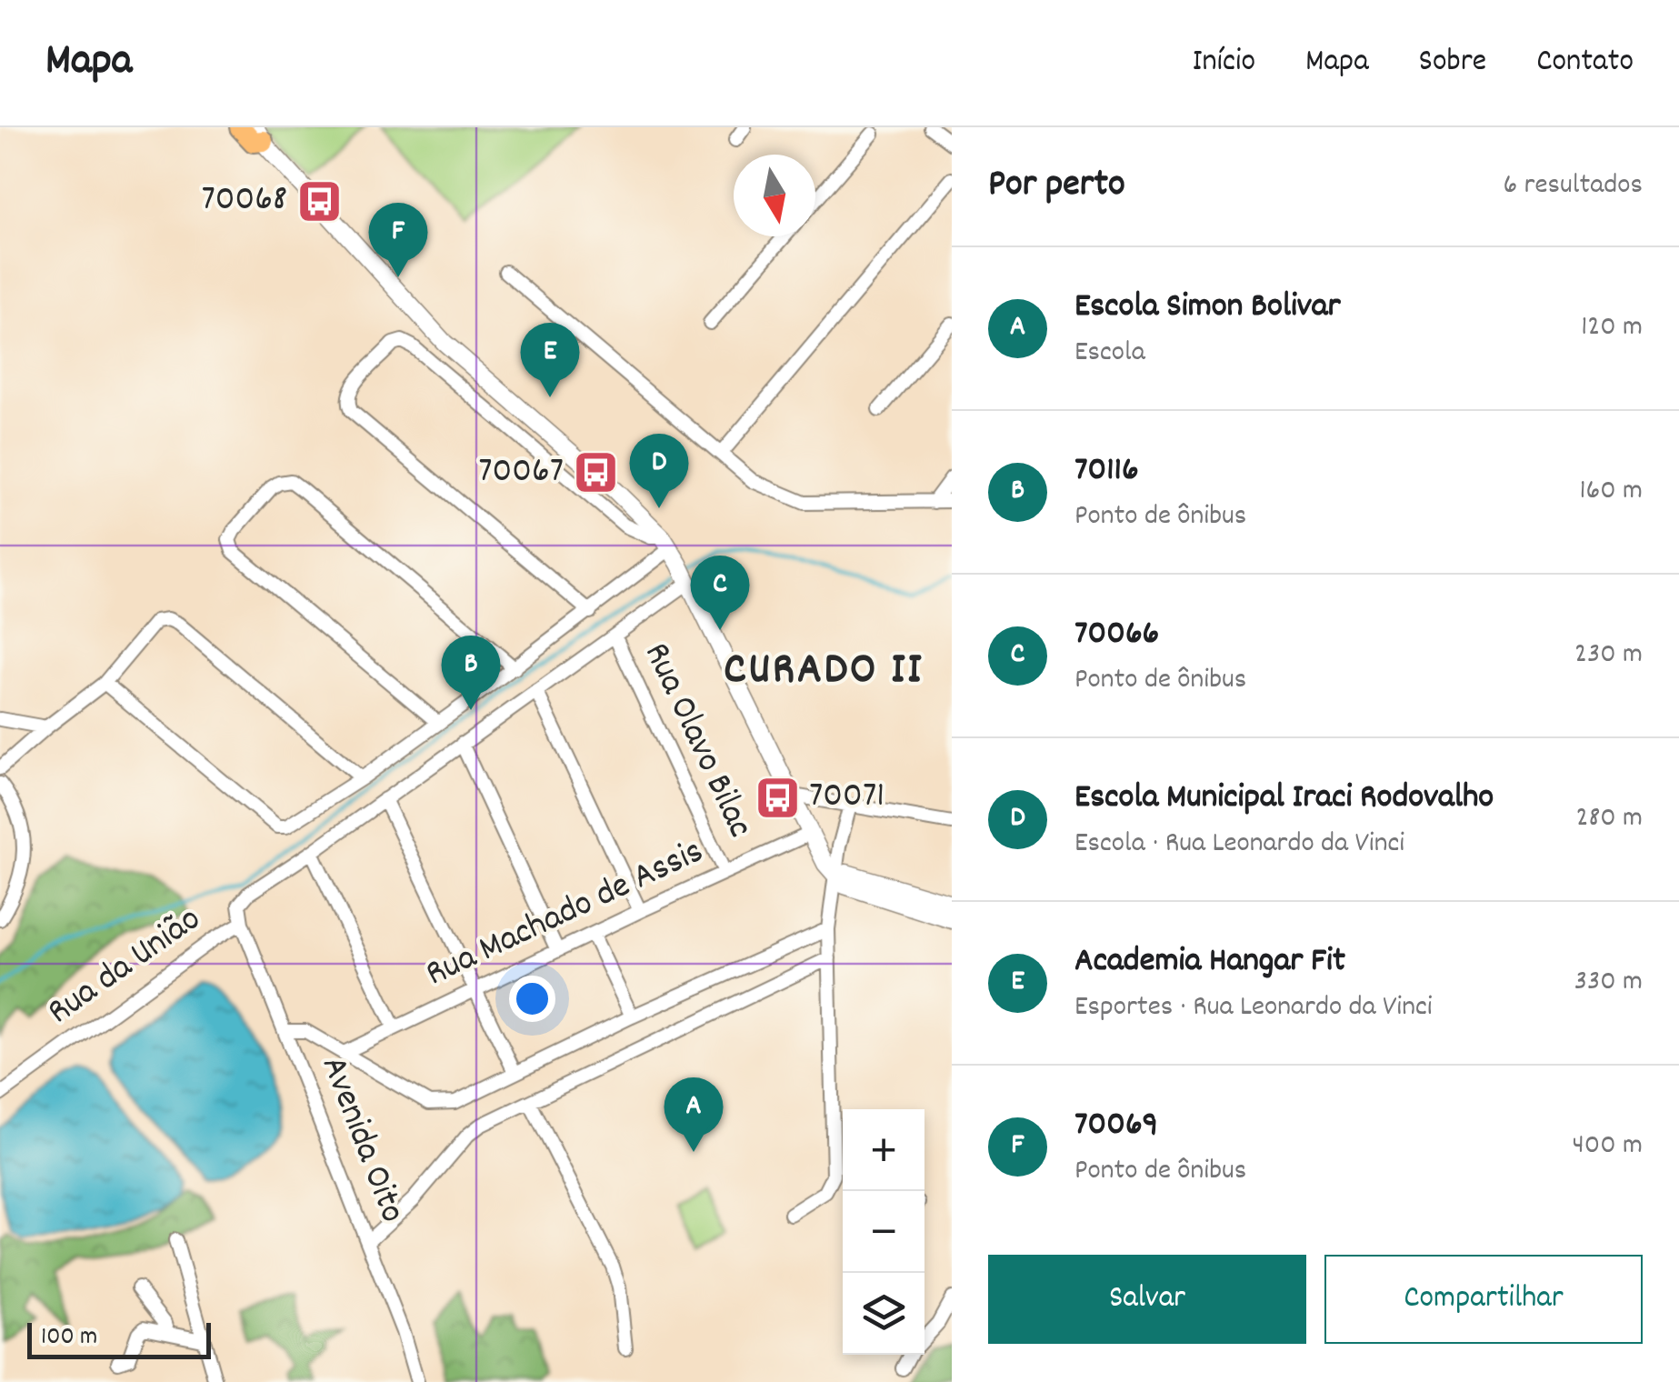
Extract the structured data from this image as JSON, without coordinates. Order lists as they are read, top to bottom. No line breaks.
{"streets":{"street":["Rua Olavo Bilac","Rua Machado de Assis","Rua da União","Avenida Oito"]},"crossings":[["Rua Olavo Bilac","Rua Machado de Assis"],["Rua da União","Avenida Oito"]],"districts":["CURADO II"],"places":{"bus stop":["70068","70067","70071"]},"scale_bar":"100 m","north":"bottom","page":{"header":"Mapa","nav":["Início","Mapa","Sobre","Contato"],"heading":["Por perto","6 resultados"],"pins":["F","E","D","C","B","A"],"list":[{"mark":"A","name":"Escola Simon Bolivar","note":"Escola","value":"120 m"},{"mark":"B","name":"70116","note":"Ponto de ônibus","value":"160 m"},{"mark":"C","name":"70066","note":"Ponto de ônibus","value":"230 m"},{"mark":"D","name":"Escola Municipal Iraci Rodovalho","note":"Escola · Rua Leonardo da Vinci","value":"280 m"},{"mark":"E","name":"Academia Hangar Fit","note":"Esportes · Rua Leonardo da Vinci","value":"330 m"},{"mark":"F","name":"70069","note":"Ponto de ônibus","value":"400 m"}],"map_buttons":["+","−"],"buttons":["Salvar","Compartilhar"],"scale":"100 m"}}
